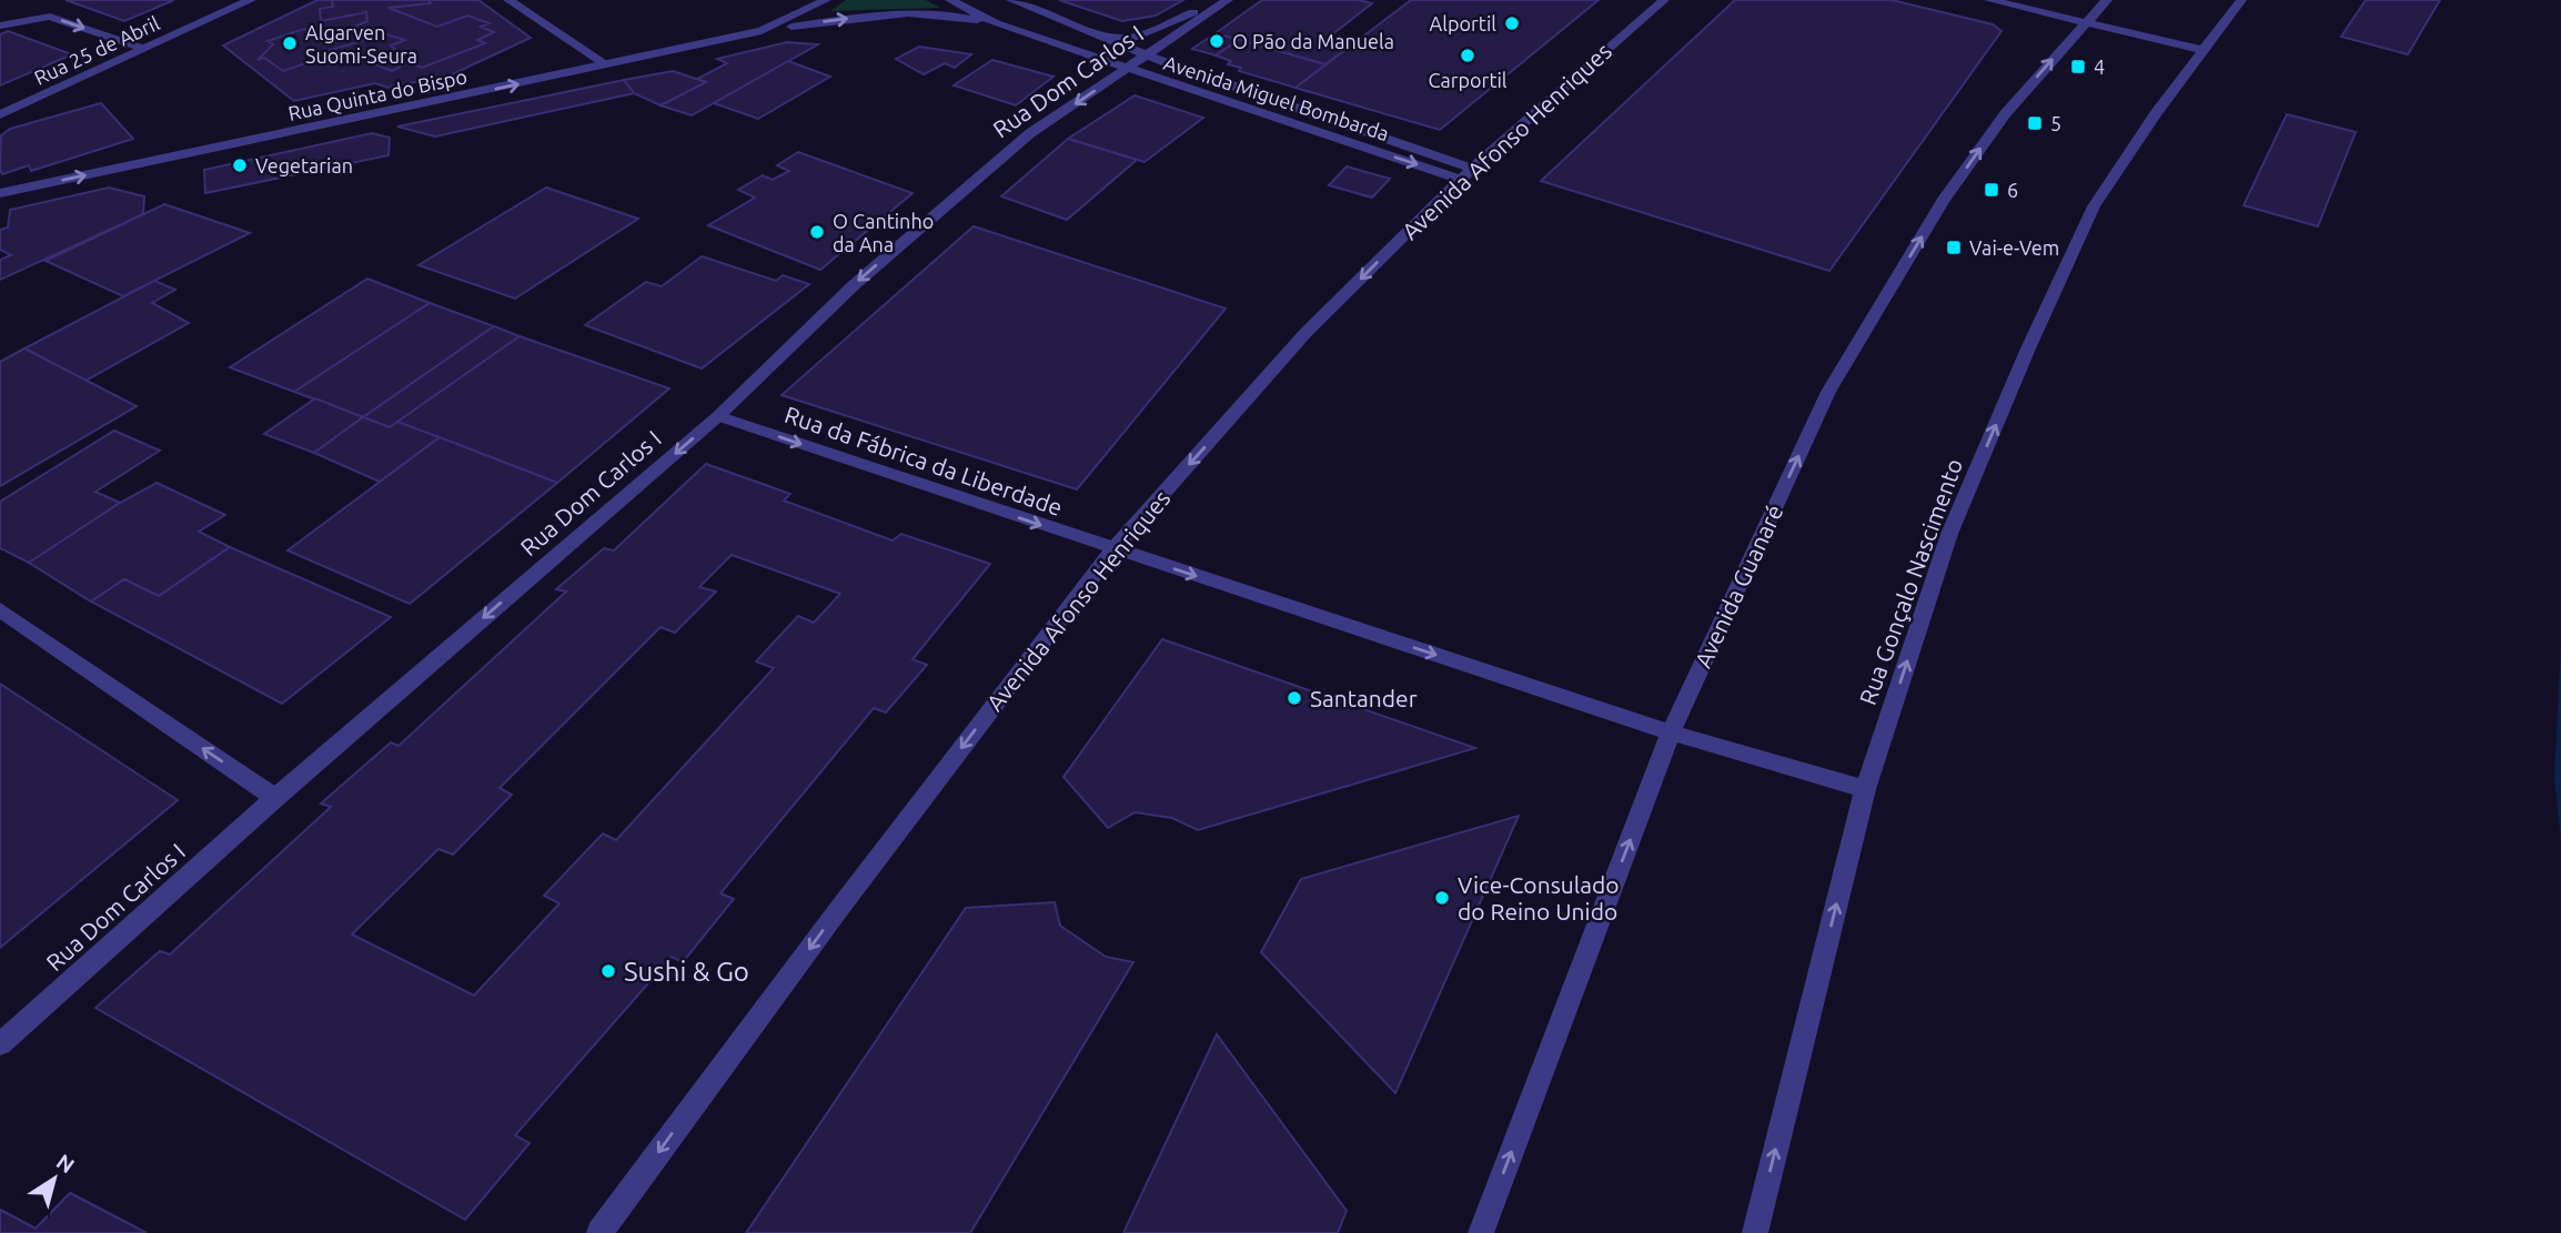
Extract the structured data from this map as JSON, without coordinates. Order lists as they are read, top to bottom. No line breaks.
{"streets":{"street":["Rua 25 de Abril","Rua Dom Carlos I","Rua Quinta do Bispo","Avenida Miguel Bombarda","Avenida Afonso Henriques","Rua da Fábrica da Liberdade","Rua Gonçalo Nascimento","Avenida Guanaré"]},"crossings":[["Rua Dom Carlos I","Avenida Miguel Bombarda"],["Rua Dom Carlos I","Rua da Fábrica da Liberdade"],["Rua Quinta do Bispo","Avenida Miguel Bombarda"],["Avenida Miguel Bombarda","Avenida Afonso Henriques"],["Avenida Afonso Henriques","Rua da Fábrica da Liberdade"],["Rua da Fábrica da Liberdade","Rua Gonçalo Nascimento"],["Rua da Fábrica da Liberdade","Avenida Guanaré"]],"one_way":["Rua Dom Carlos I","Rua Quinta do Bispo","Avenida Afonso Henriques","Rua da Fábrica da Liberdade","Rua Gonçalo Nascimento","Avenida Guanaré"],"places":{"other":["Alportil","O Pão da Manuela","Algarven Suomi-Seura","Carportil","Vegetarian","O Cantinho da Ana","Santander","Vice-Consulado do Reino Unido","Sushi & Go"],"transit":["4","5","6","Vai-e-Vem"]},"north":"top right"}
